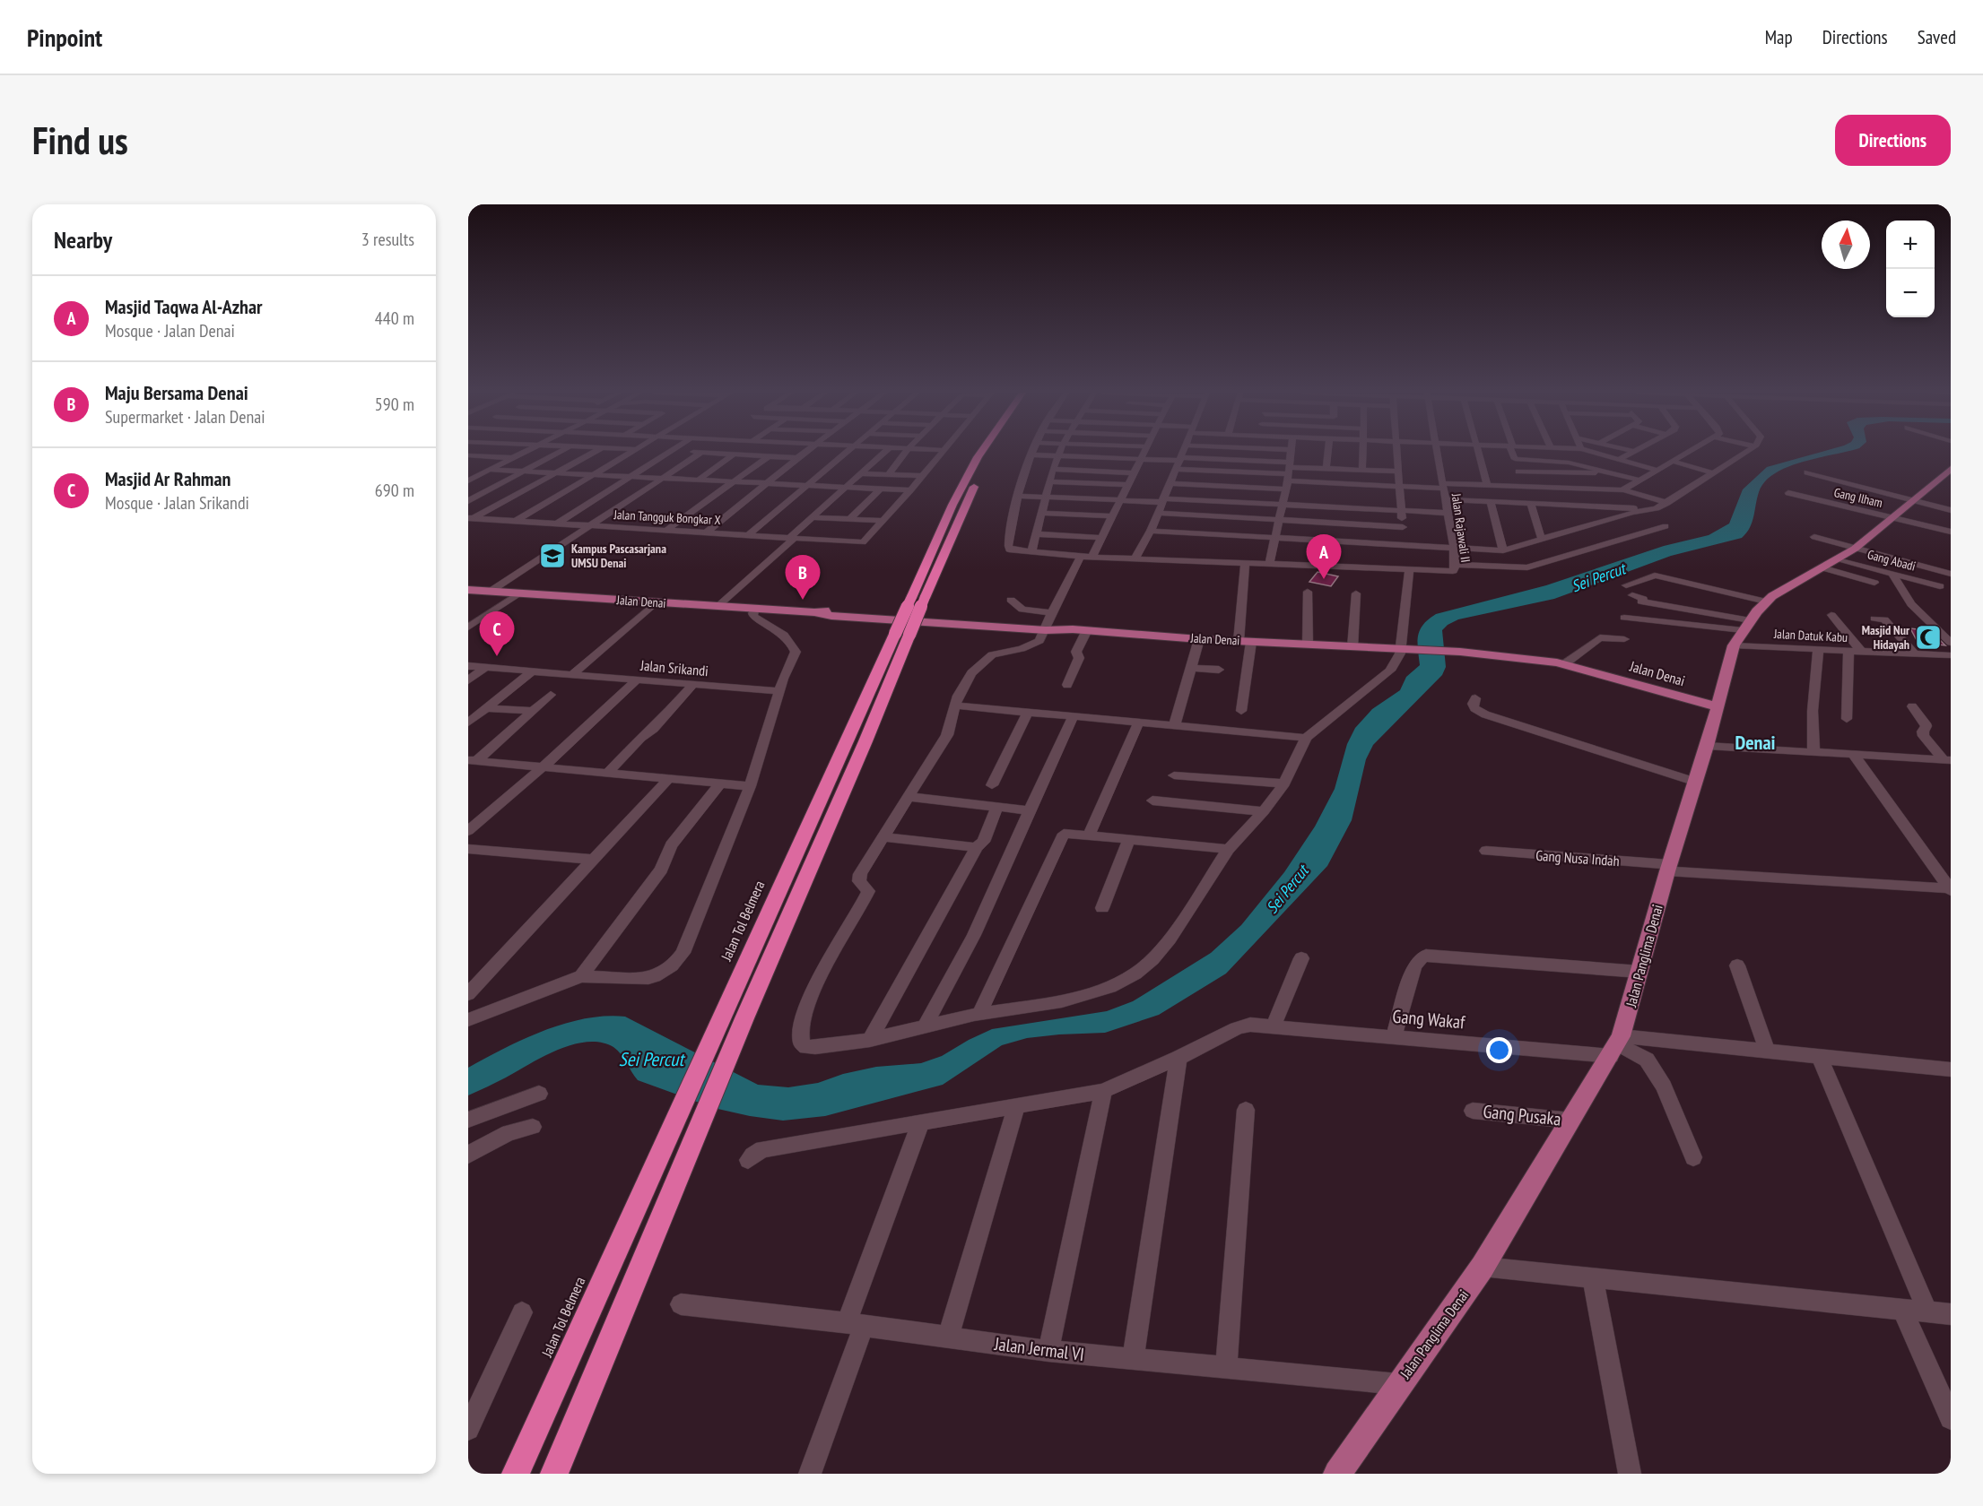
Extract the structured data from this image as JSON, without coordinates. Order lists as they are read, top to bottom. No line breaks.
{"streets":{"highway":["Jalan Tol Belmera"],"main road":["Jalan Denai","Jalan Panglima Denai"],"street":["Gang Ilham","Jalan Tangguk Bongkar X","Jalan Rajawali II","Gang Abadi","Jalan Datuk Kabu","Jalan Srikandi","Gang Nusa Indah","Gang Wakaf","Gang Pusaka","Jalan Jermal VI"]},"crossings":[["Gang Ilham","Jalan Panglima Denai"],["Gang Abadi","Jalan Panglima Denai"],["Jalan Denai","Jalan Panglima Denai"],["Jalan Datuk Kabu","Jalan Panglima Denai"],["Gang Nusa Indah","Jalan Panglima Denai"],["Jalan Panglima Denai","Gang Wakaf"],["Jalan Panglima Denai","Gang Pusaka"],["Jalan Panglima Denai","Jalan Jermal VI"]],"districts":["Denai"],"water":["Sei Percut"],"places":{"school or university":["Kampus Pascasarjana UMSU Denai"],"mosque":["Masjid Nur Hidayah"]},"north":"top","page":{"header":"Pinpoint","nav":["Map","Directions","Saved"],"buttons":"Directions","title":"Find us","heading":["Nearby","3 results"],"map_buttons":["+","−"],"list":[{"mark":"A","name":"Masjid Taqwa Al-Azhar","note":"Mosque · Jalan Denai","value":"440 m"},{"mark":"B","name":"Maju Bersama Denai","note":"Supermarket · Jalan Denai","value":"590 m"},{"mark":"C","name":"Masjid Ar Rahman","note":"Mosque · Jalan Srikandi","value":"690 m"}],"pins":["A","B","C"]}}
